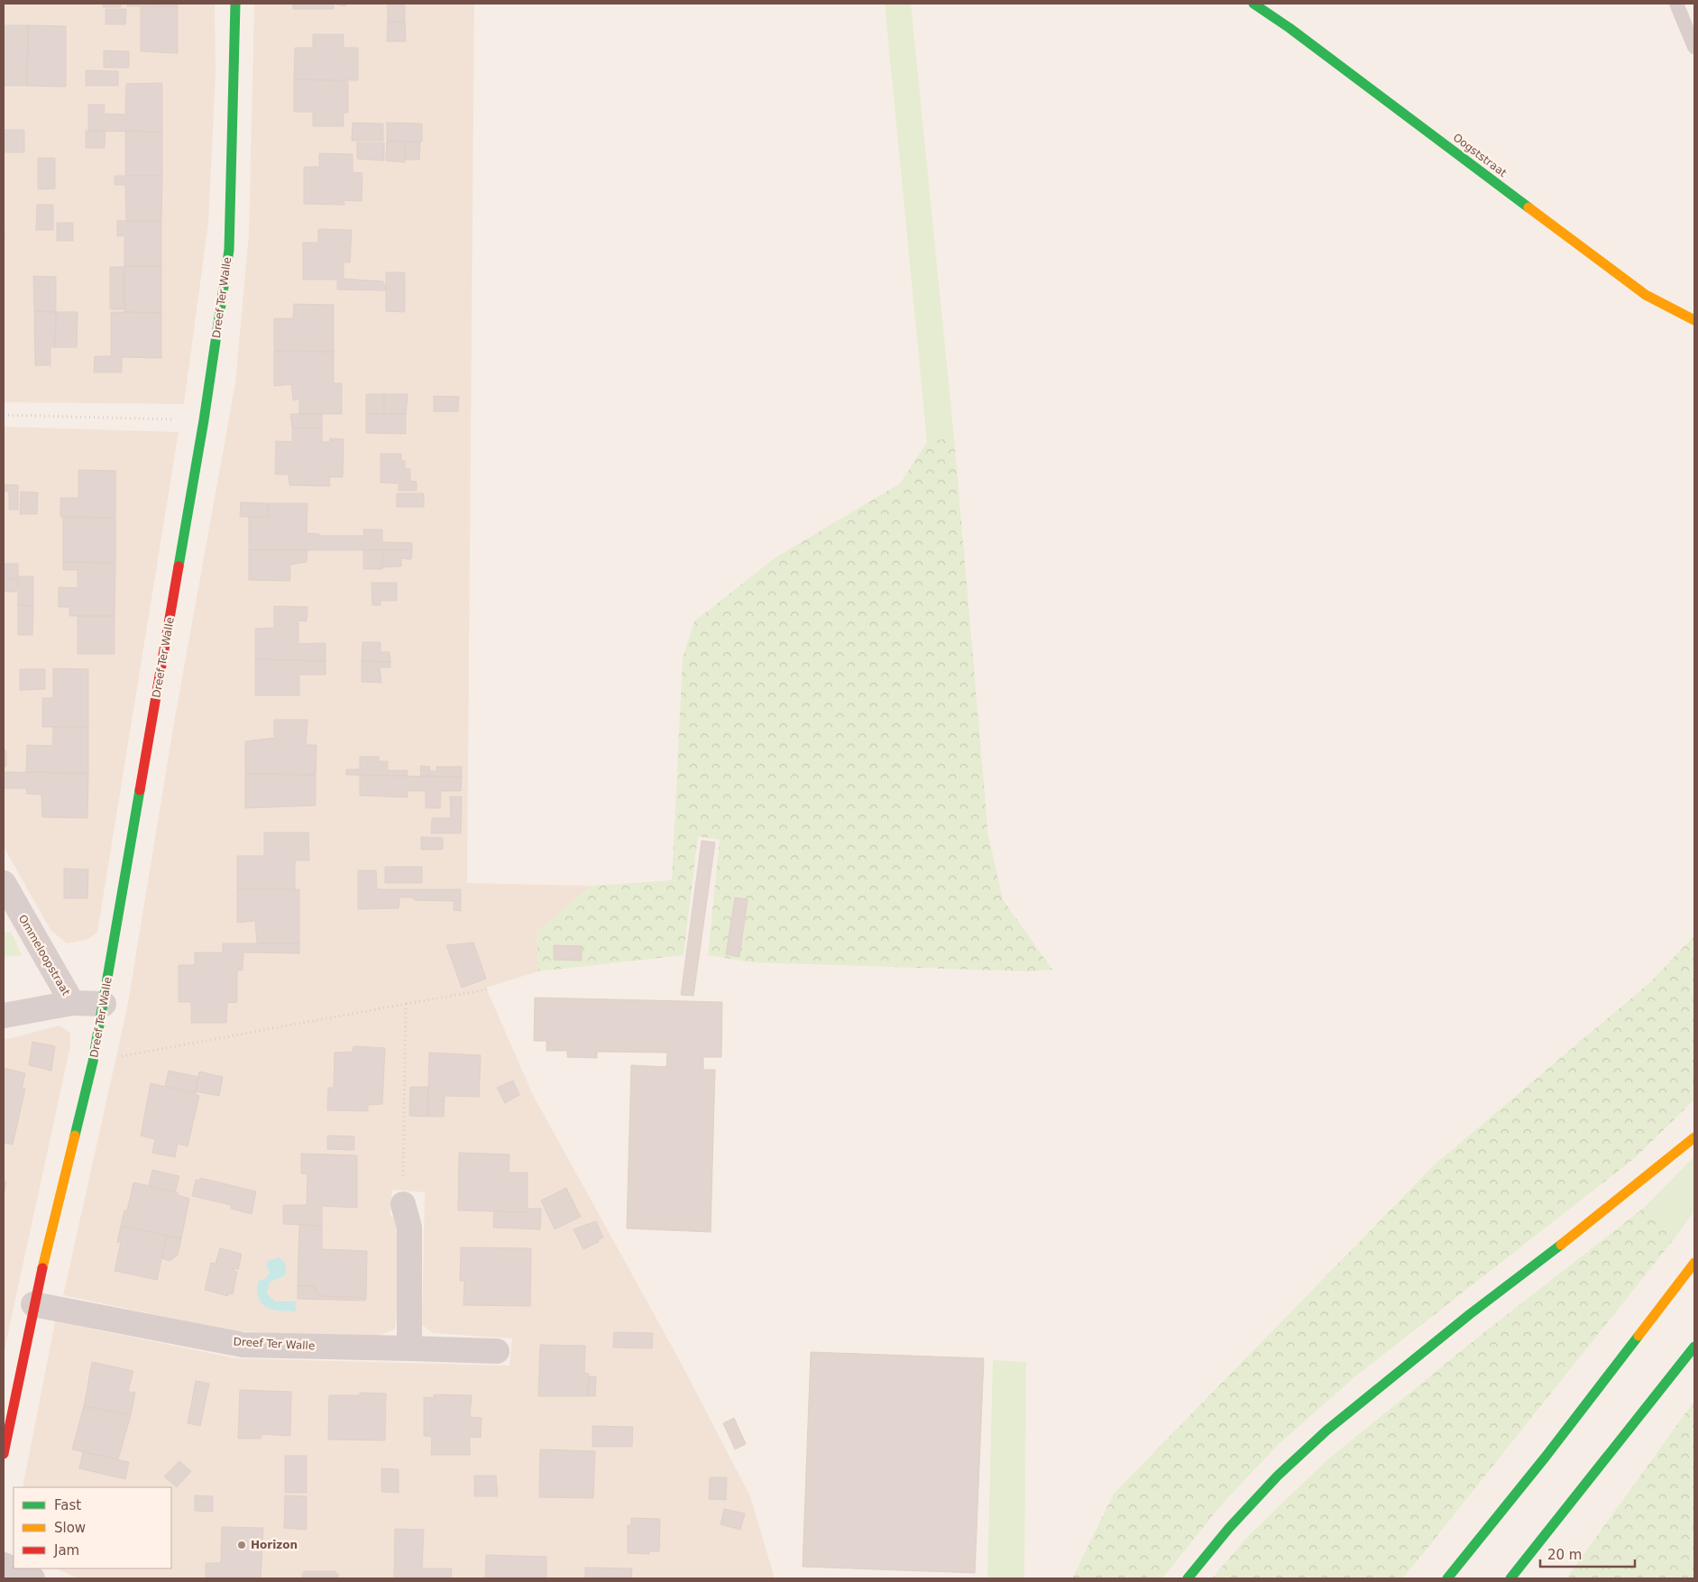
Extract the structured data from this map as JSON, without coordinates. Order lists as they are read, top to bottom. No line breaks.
{"streets":{"main road":["Oogststraat","Dreef Ter Walle"],"street":["Ommeloopstraat"]},"places":["Horizon"],"legend":["Fast","Slow","Jam"],"scale_bar":"20 m"}
